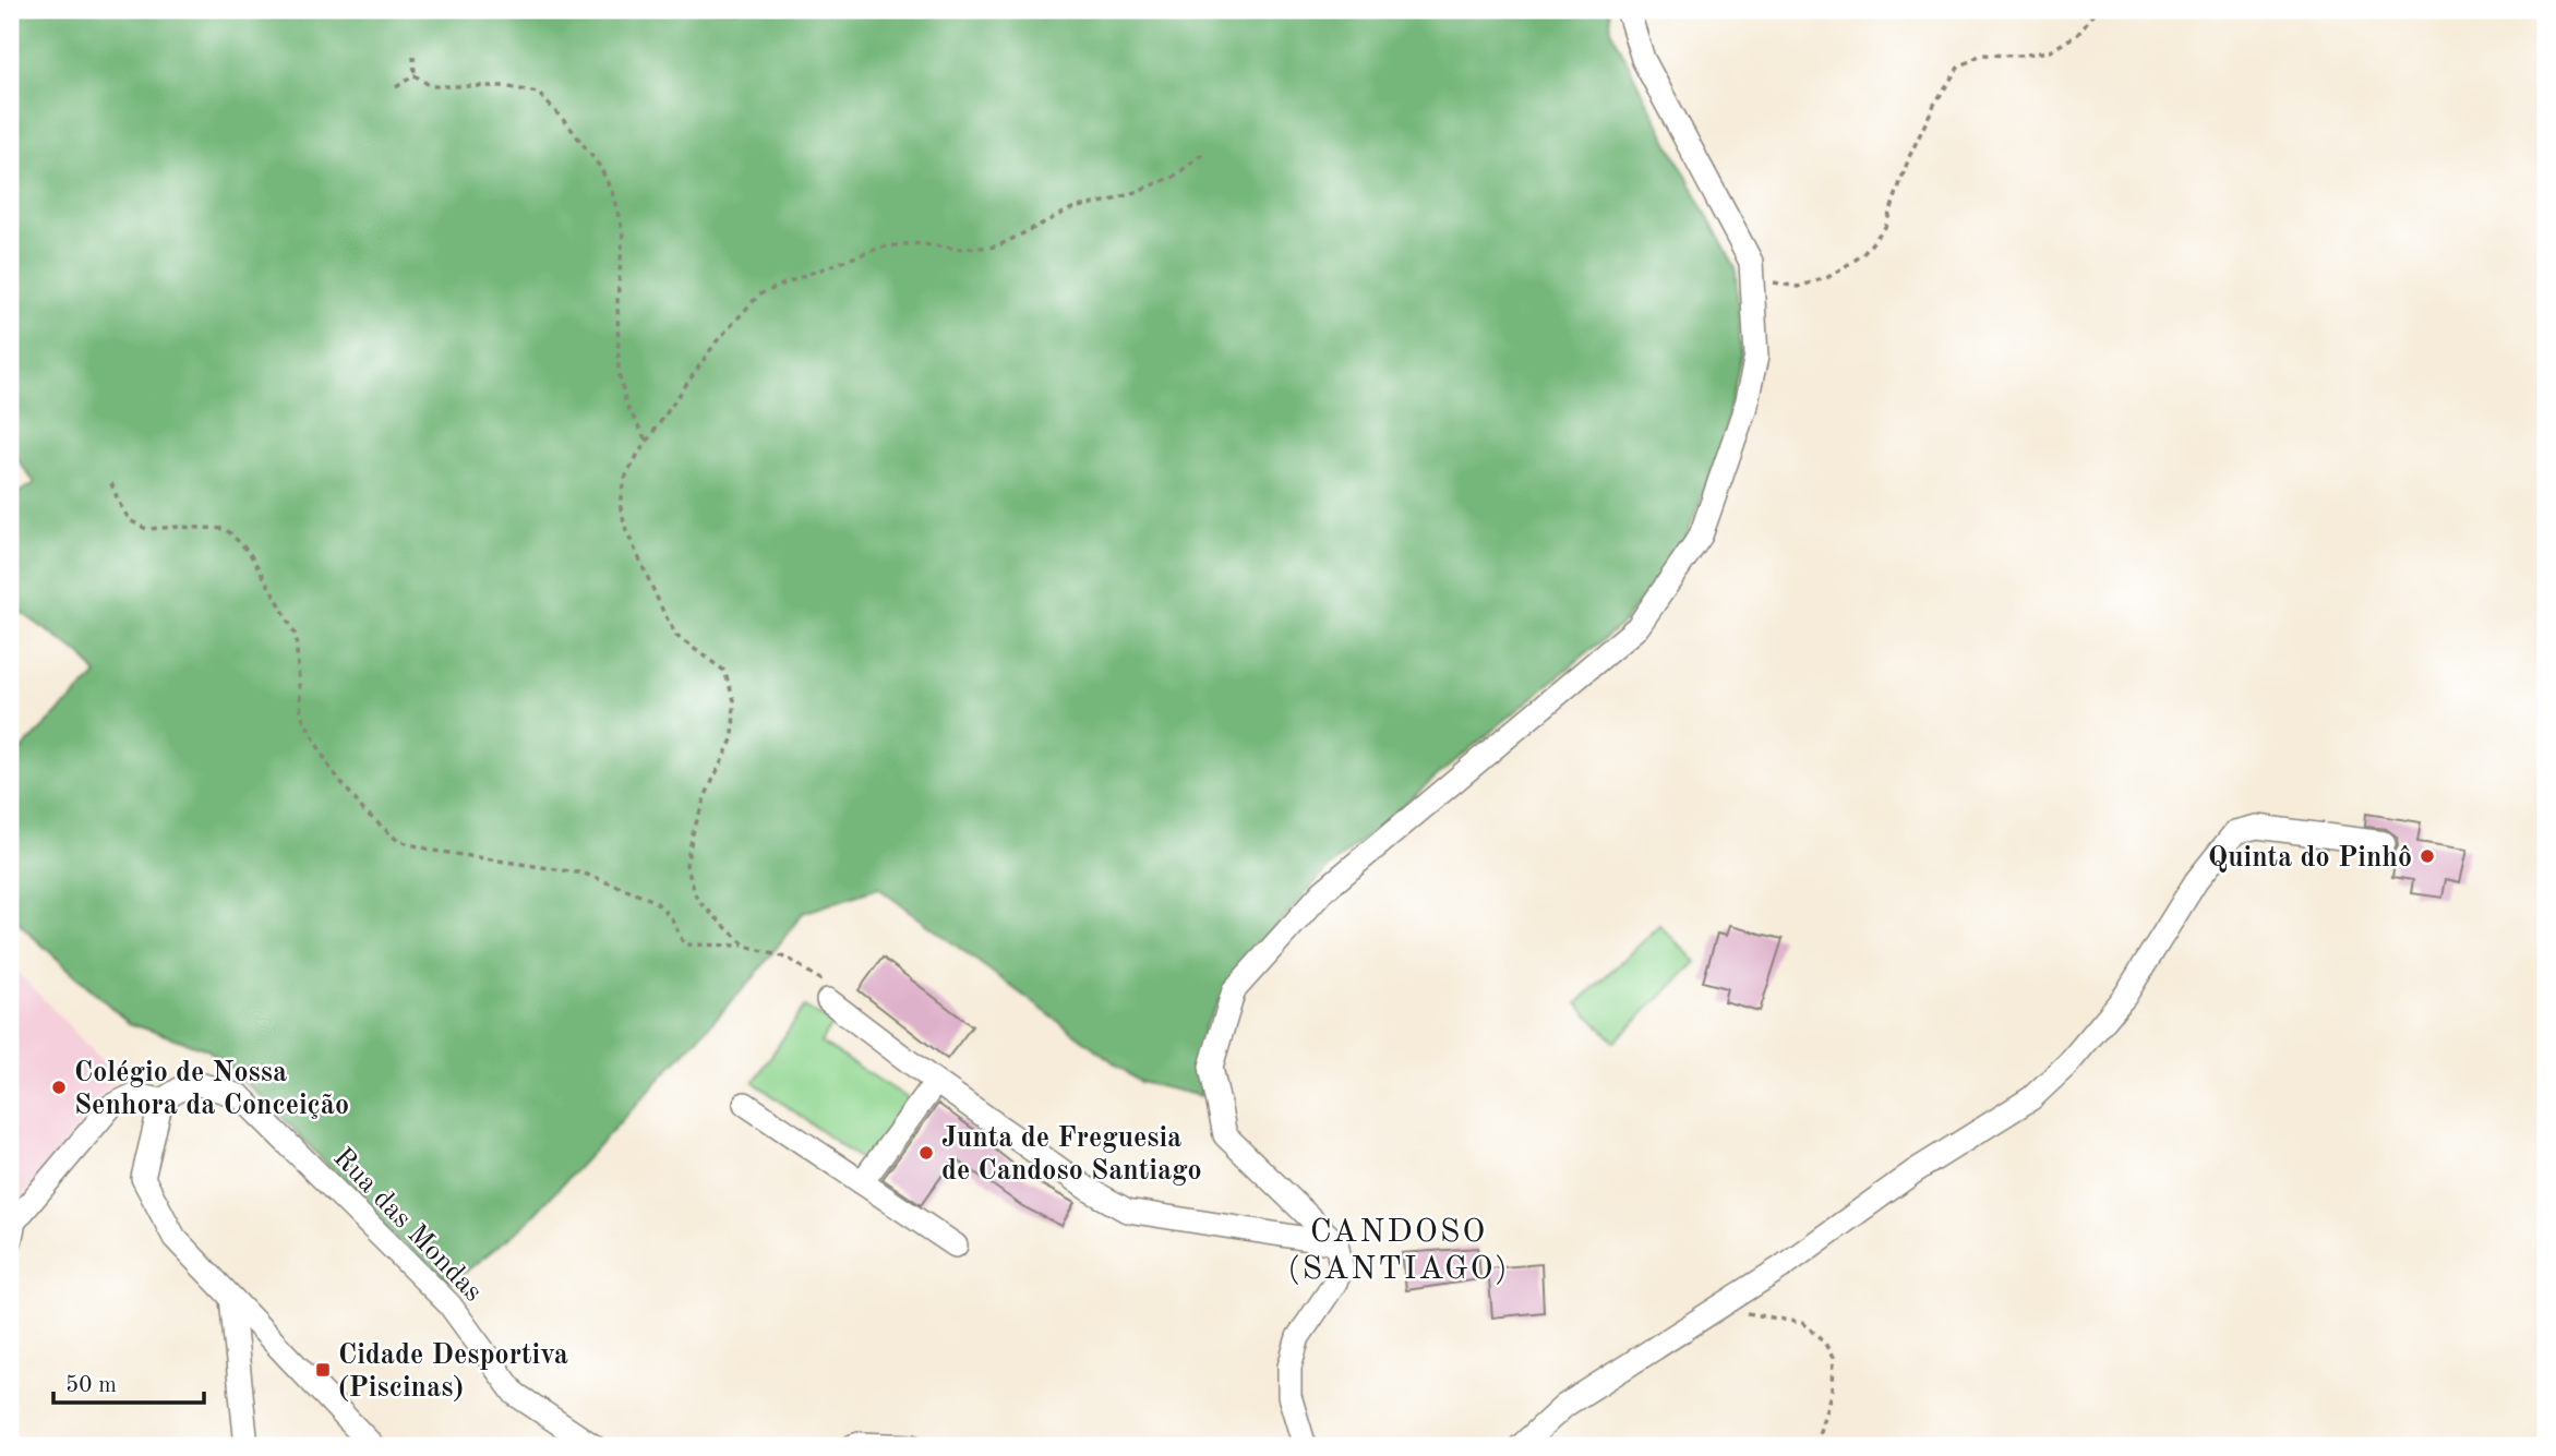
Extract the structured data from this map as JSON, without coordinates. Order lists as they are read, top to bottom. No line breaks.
{"streets":{"street":["Rua das Mondas"]},"districts":["CANDOSO (SANTIAGO)"],"places":{"other":["Quinta do Pinhô","Colégio de Nossa Senhora da Conceição","Junta de Freguesia de Candoso Santiago"],"transit":["Cidade Desportiva (Piscinas)"]},"scale_bar":"50 m"}
